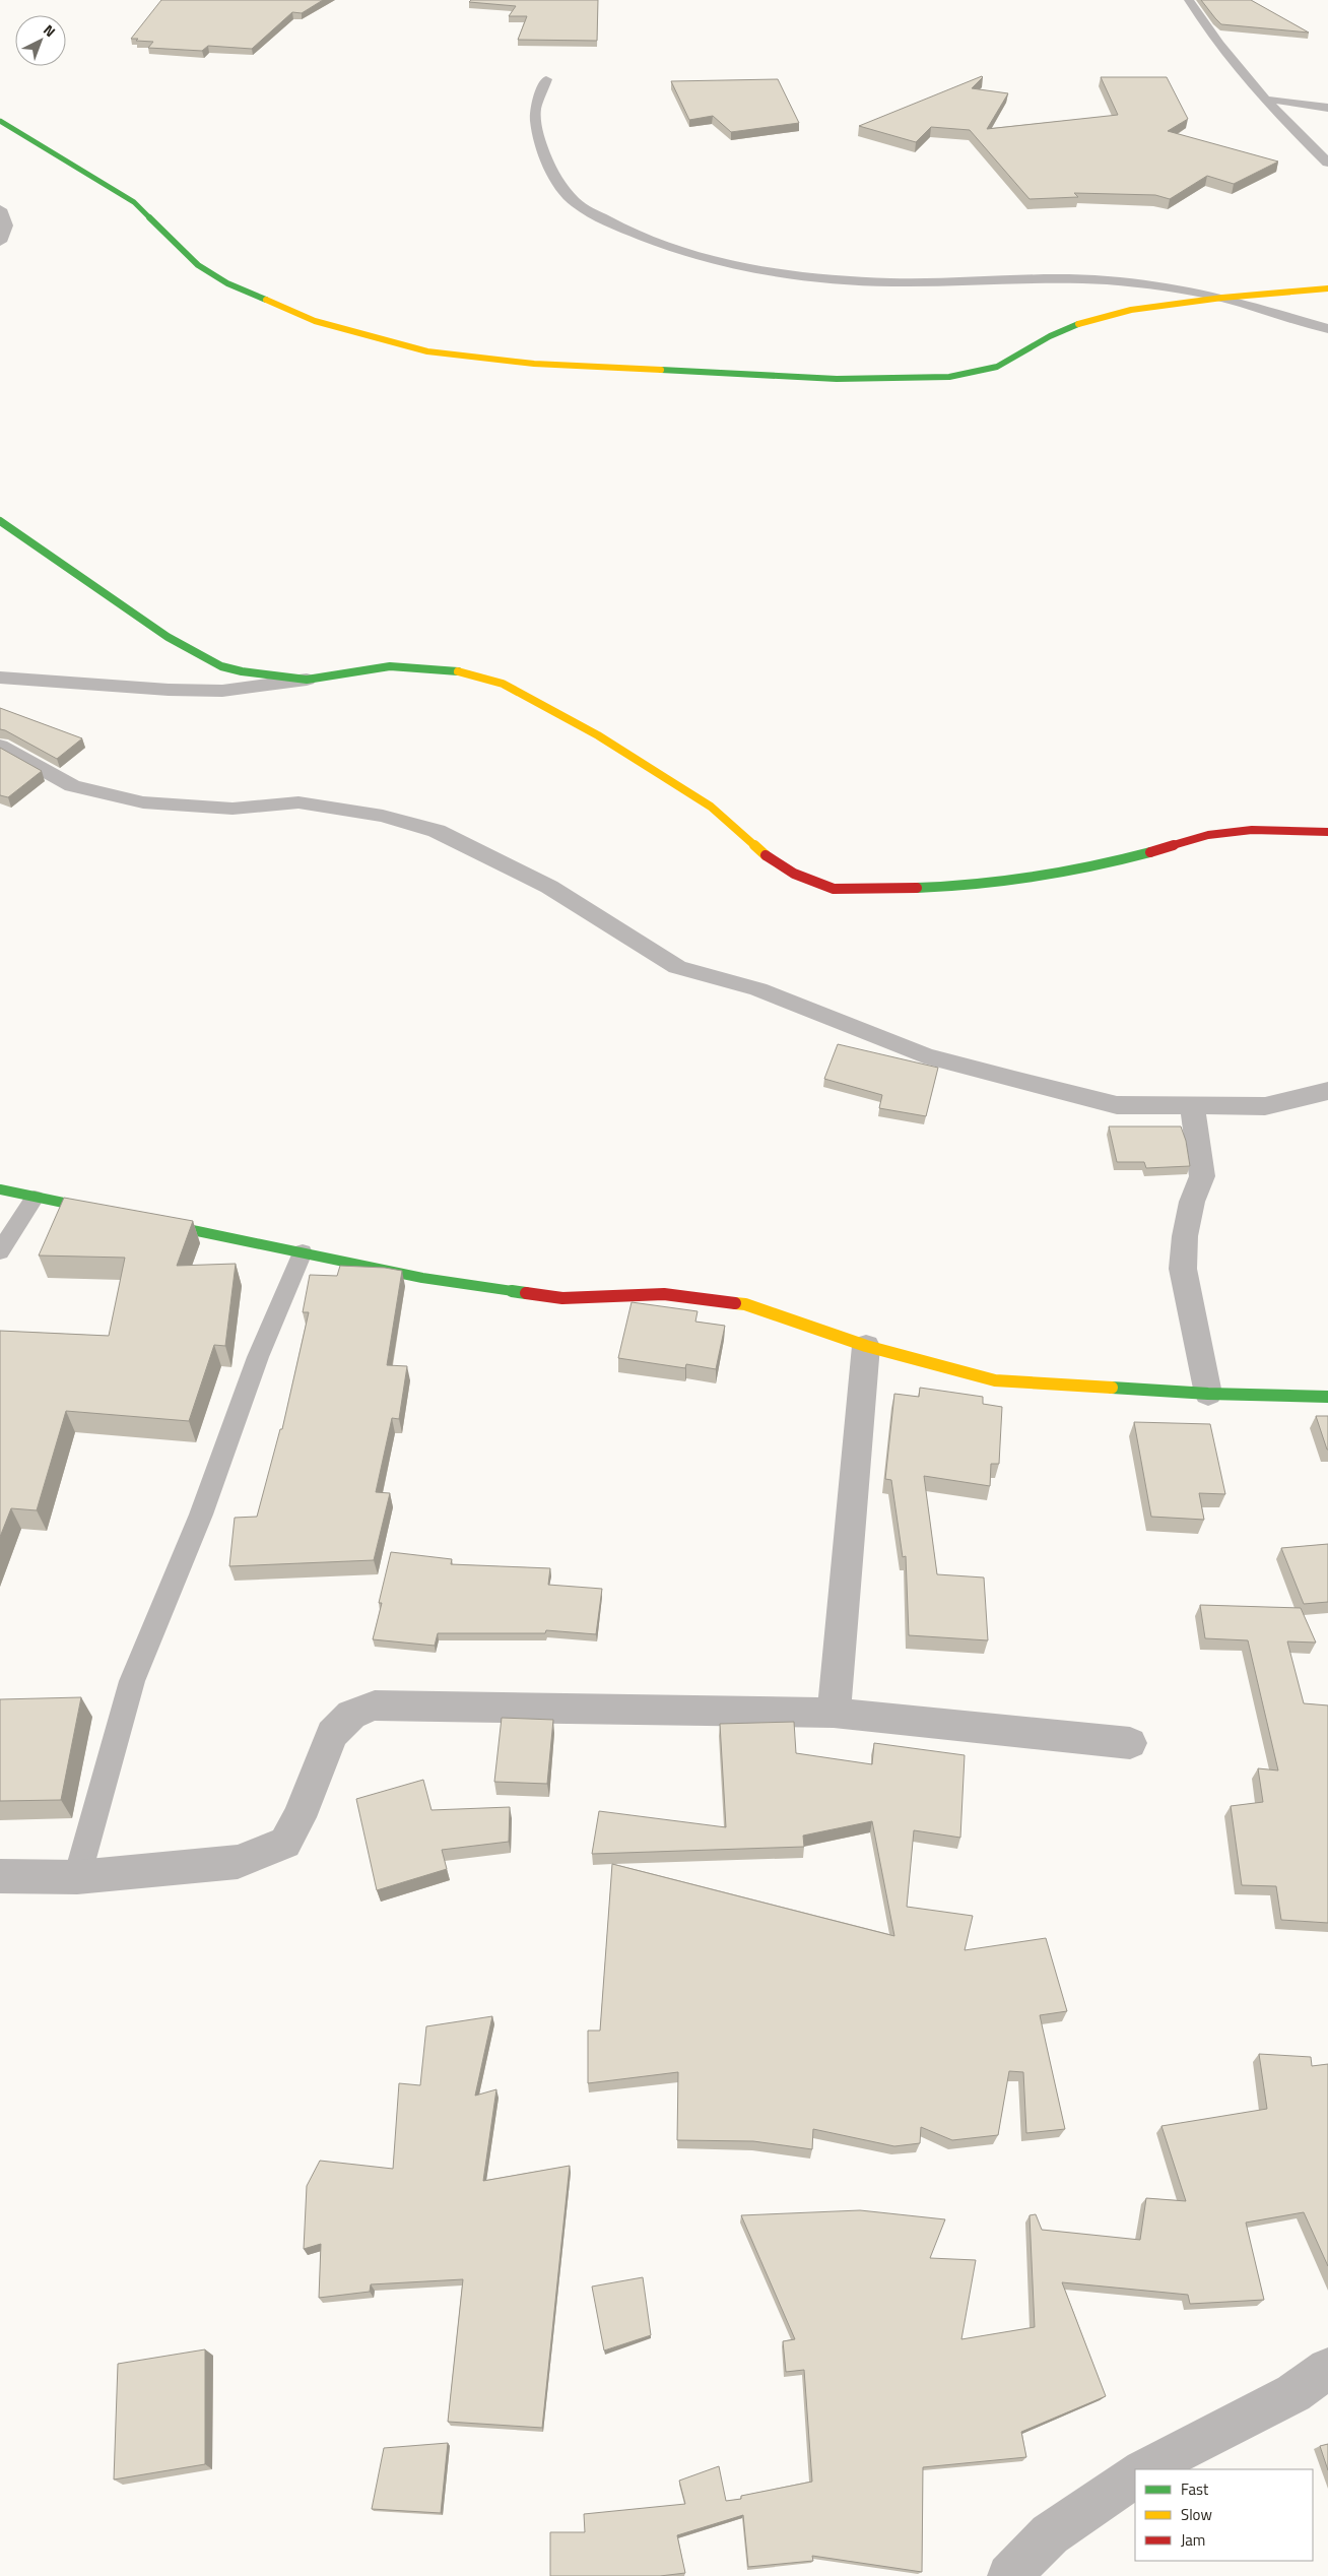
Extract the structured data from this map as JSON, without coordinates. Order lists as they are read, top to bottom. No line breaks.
{"legend":["Fast","Slow","Jam"],"north":"top right"}
